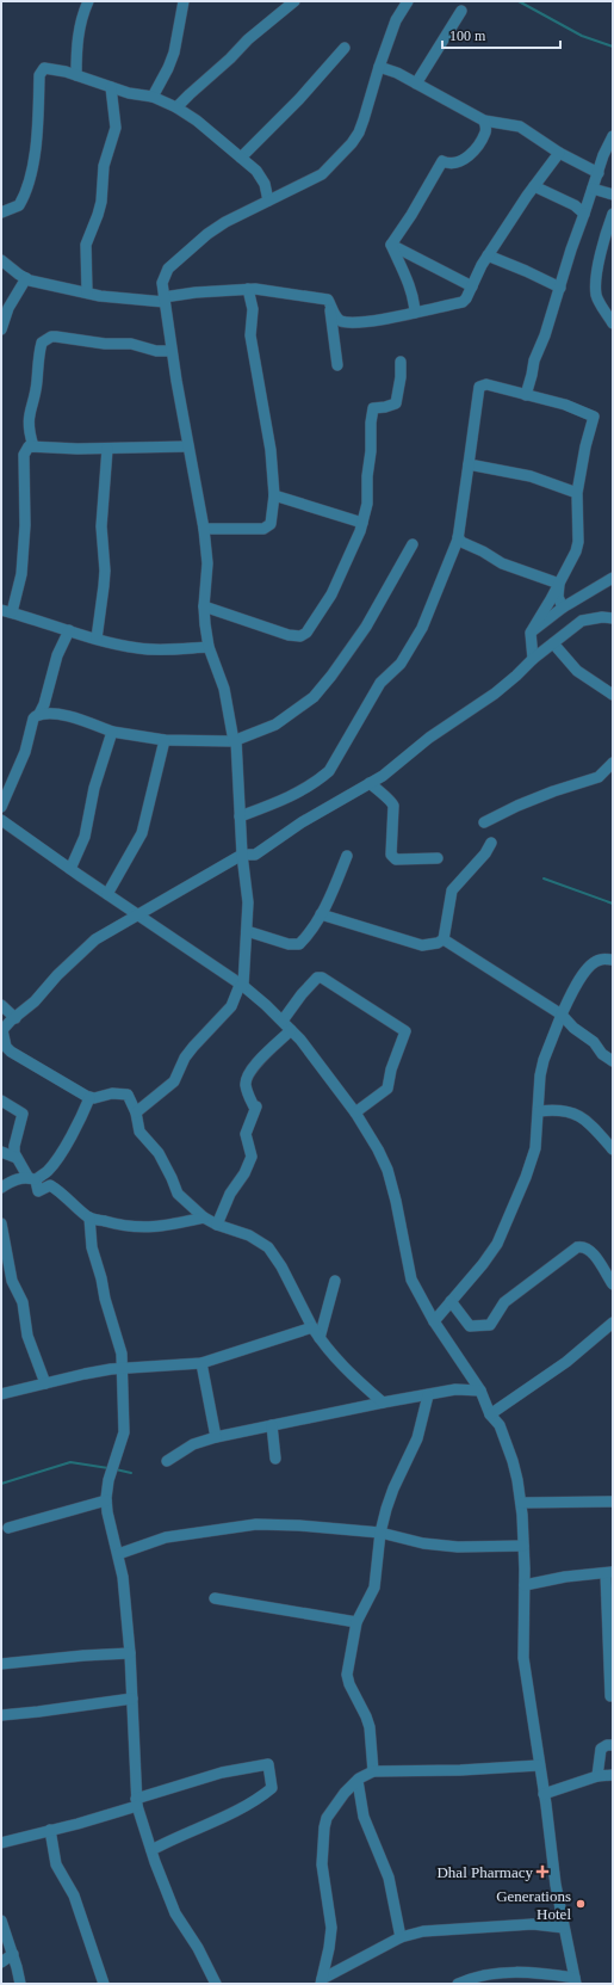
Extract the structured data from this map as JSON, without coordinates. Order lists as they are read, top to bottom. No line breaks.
{"places":{"health":["Dhal Pharmacy"],"other":["Generations Hotel"]},"scale_bar":"100 m"}
